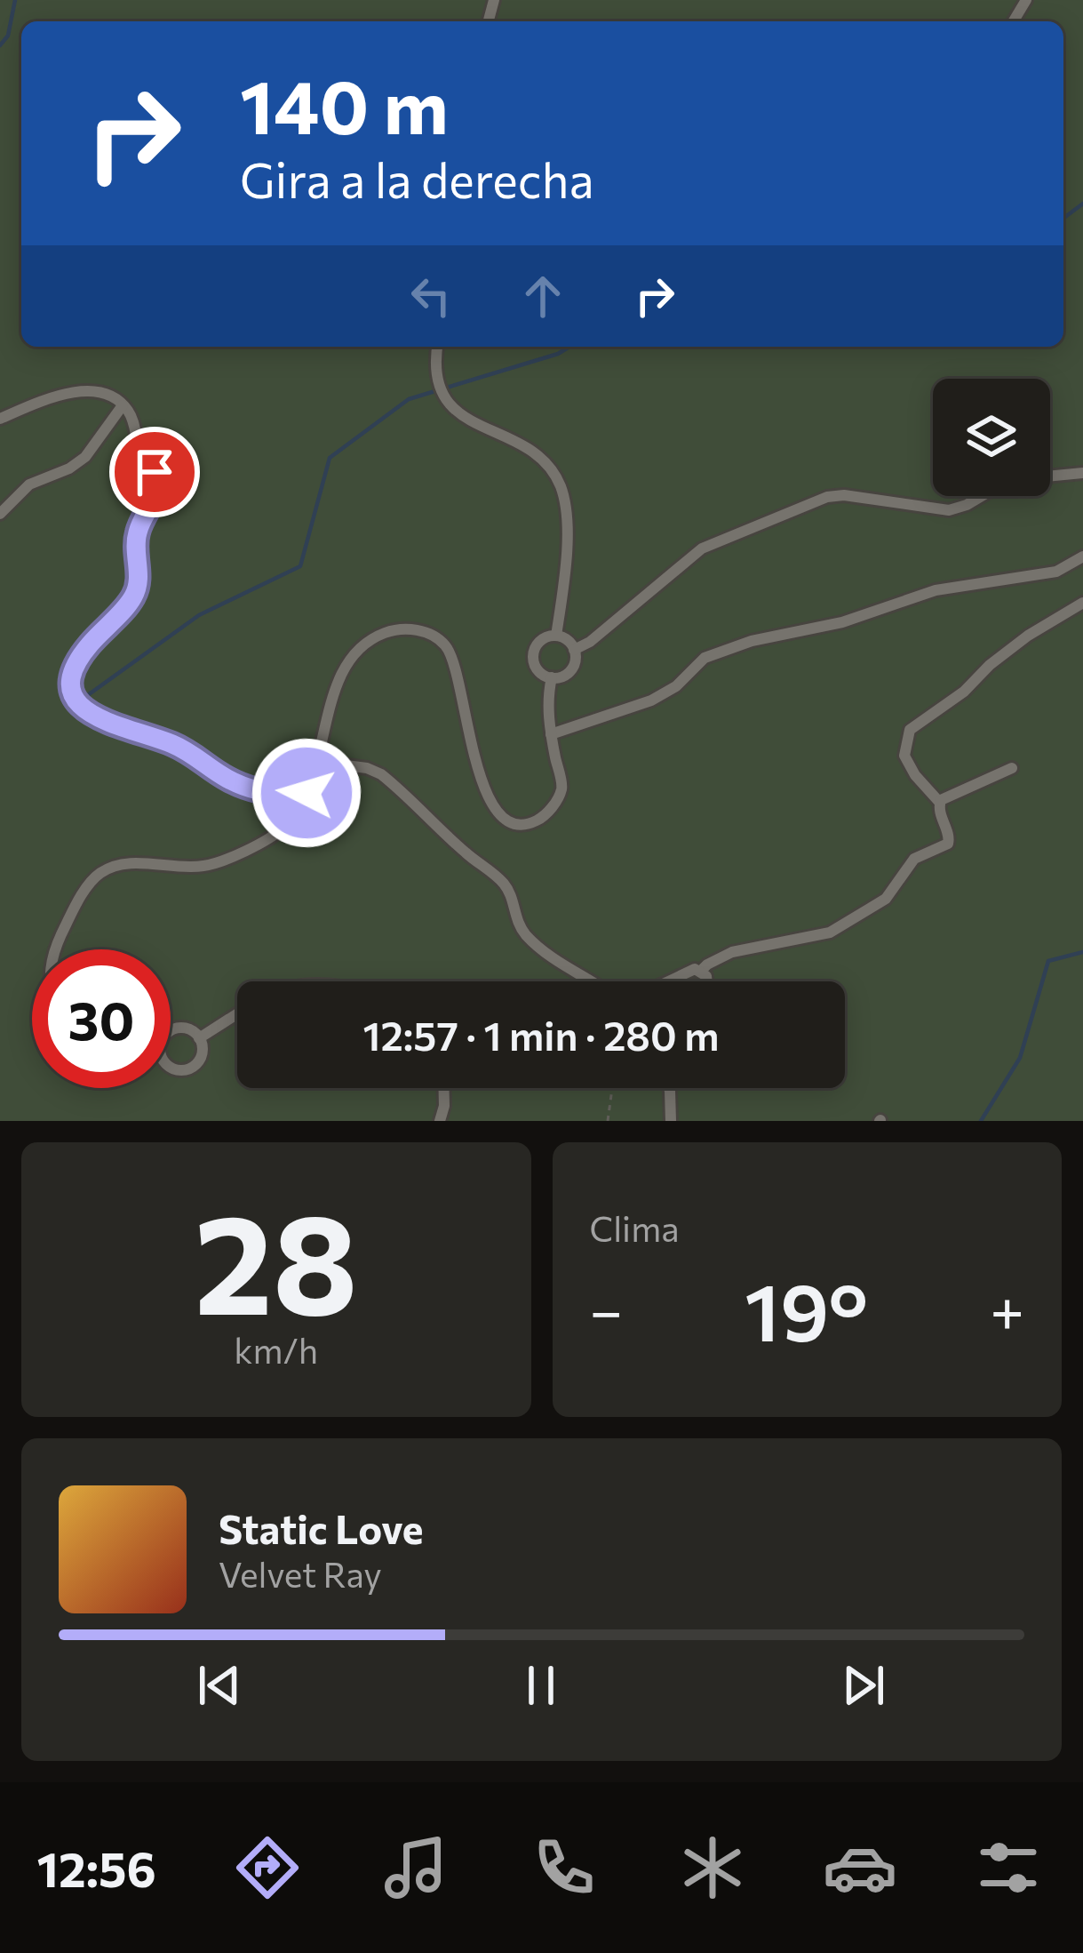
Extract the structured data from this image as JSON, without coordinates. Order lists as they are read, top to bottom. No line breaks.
{"page":{"turn":["140 m","Gira a la derecha"],"limit":"30","trip":"12:57 · 1 min · 280 m","tile":[["28","km/h"],"Clima"],"heat":["−","19°","+"],"song":["Static Love","Velvet Ray"],"tabs":"12:56"}}
